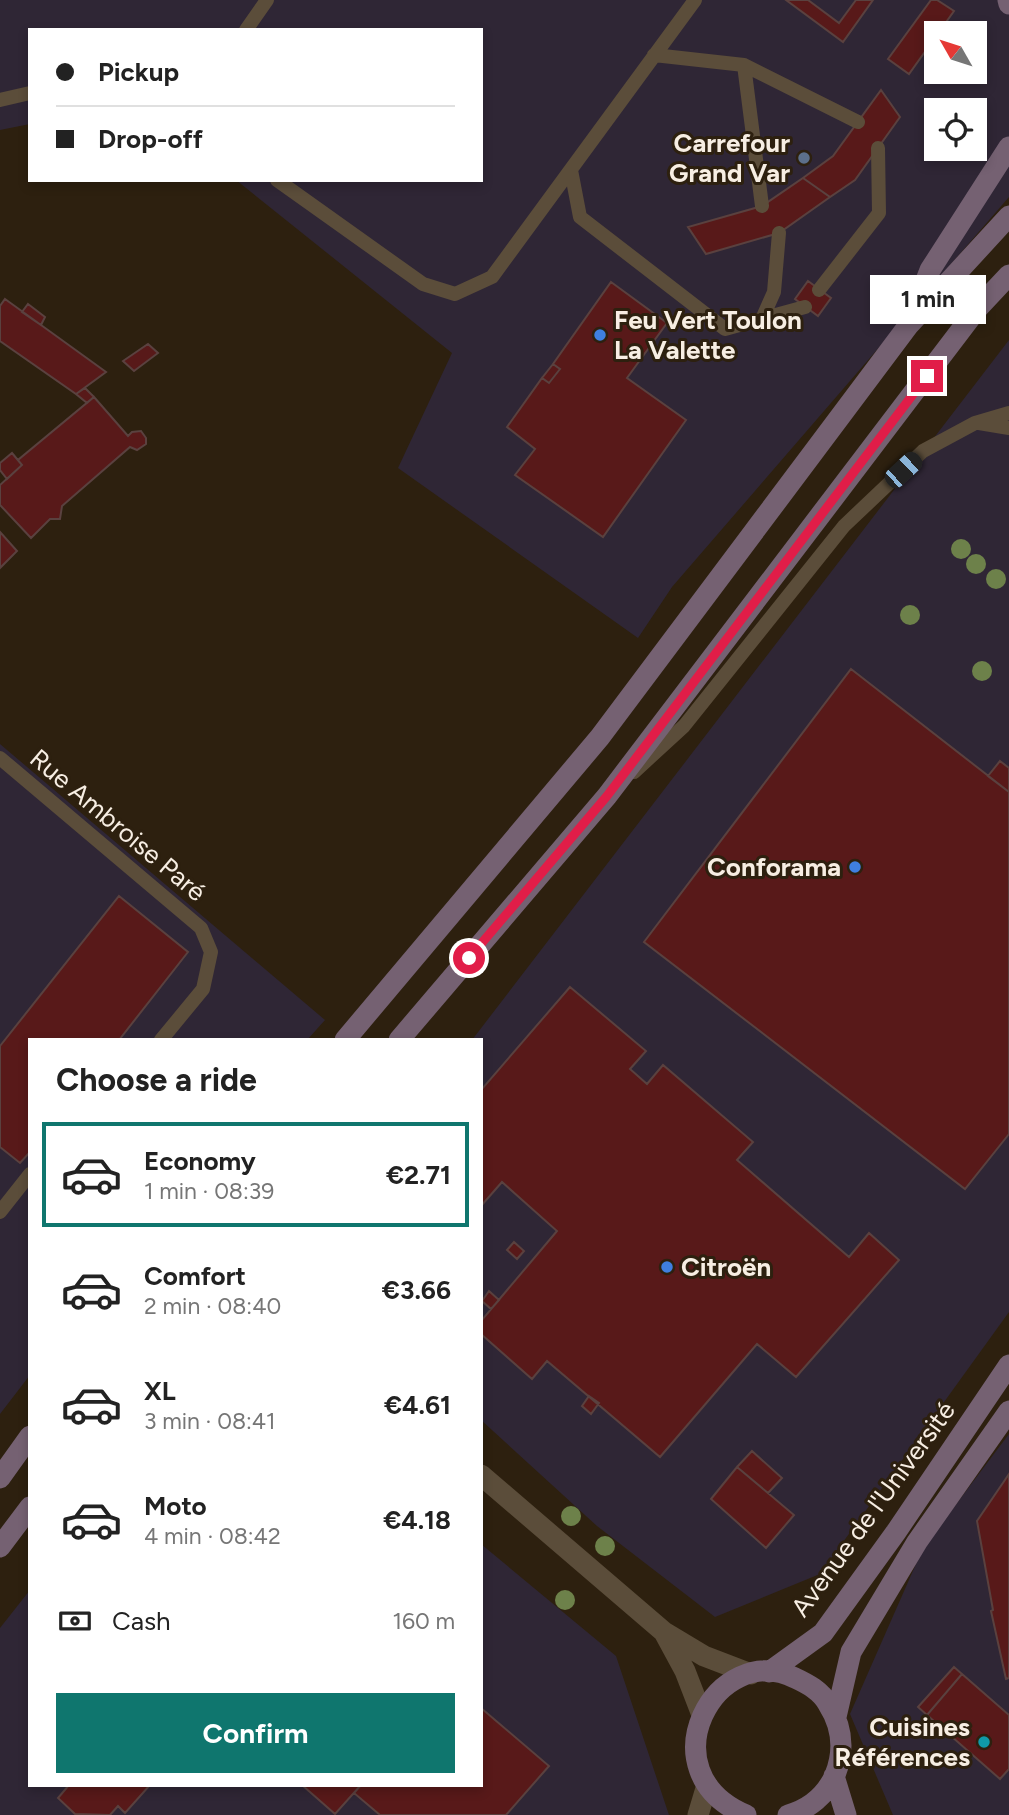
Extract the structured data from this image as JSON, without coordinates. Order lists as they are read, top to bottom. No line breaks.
{"streets":{"main road":["Avenue de l'Université"],"lane":["Rue Ambroise Paré"]},"places":["Carrefour Grand Var","Feu Vert Toulon La Valette","Conforama","Citroën","Cuisines Références"],"north":"top left","page":{"banner":["Pickup","Drop-off"],"bubble":"1 min","heading":"Choose a ride","list":[{"name":"Economy","note":"1 min · 08:39","value":"€2.71"},{"name":"Comfort","note":"2 min · 08:40","value":"€3.66"},{"name":"XL","note":"3 min · 08:41","value":"€4.61"},{"name":"Moto","note":"4 min · 08:42","value":"€4.18"}],"pay":["Cash","160 m"],"buttons":"Confirm"}}
